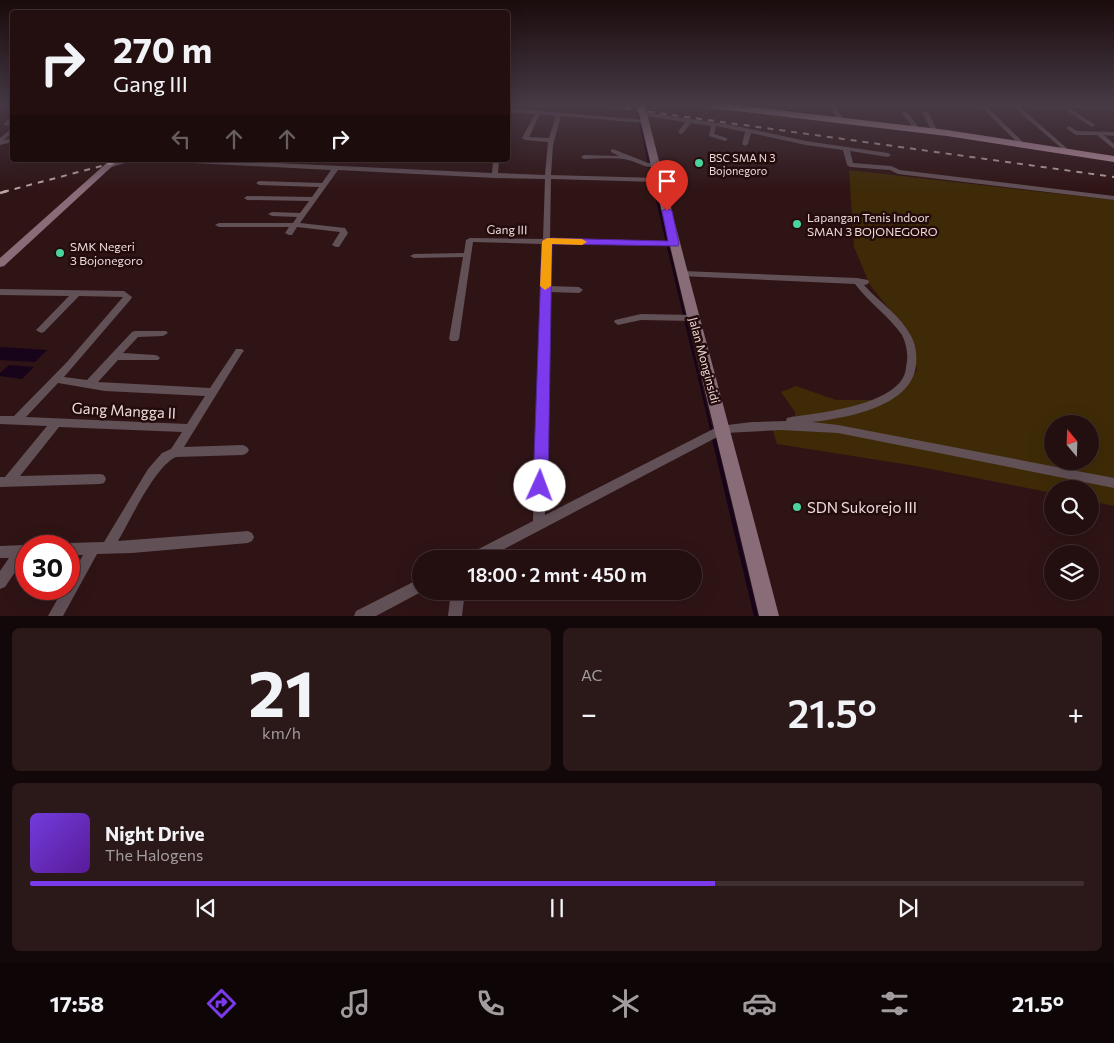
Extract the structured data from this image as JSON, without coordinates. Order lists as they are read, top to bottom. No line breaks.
{"streets":{"main road":["Jalan Monginsidi"],"street":["Gang III","Gang Mangga II"]},"crossings":[["Gang III","Jalan Monginsidi"]],"places":["BSC SMA N 3 Bojonegoro","Lapangan Tenis Indoor SMAN 3 BOJONEGORO","SMK Negeri 3 Bojonegoro","SDN Sukorejo III"],"north":"top","page":{"turn":["270 m","Gang III"],"limit":"30","trip":"18:00 · 2 mnt · 450 m","tile":[["21","km/h"],"AC"],"heat":["−","21.5°","+"],"song":["Night Drive","The Halogens"],"tabs":["17:58","21.5°"]}}
